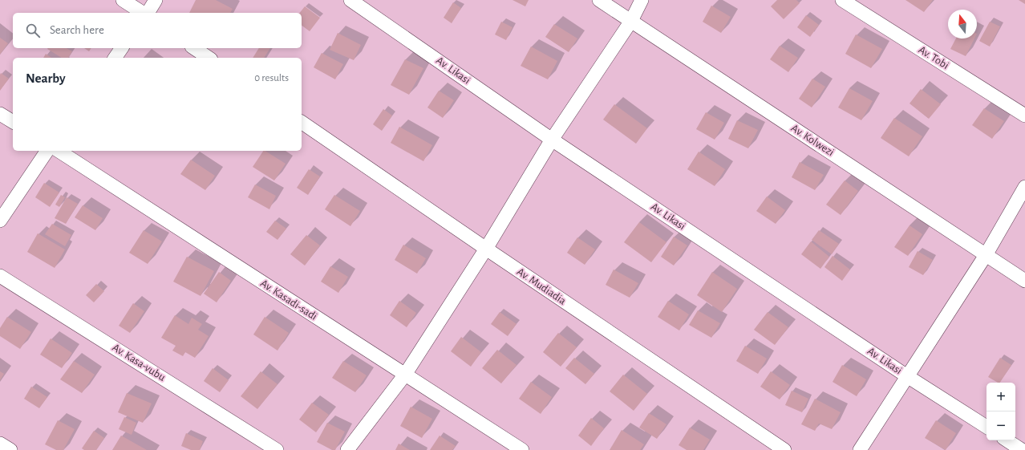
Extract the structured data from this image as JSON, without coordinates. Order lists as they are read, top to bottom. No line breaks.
{"streets":{"street":["Av. Tobi","Av. Likasi","Av. Kolwezi","Av. Mudiadia","Av. Kasadi-sadi","Av. Kasa-vubu"]},"north":"top","page":{"search":"Search here","heading":["Nearby","0 results"],"map_buttons":["+","−"]}}
